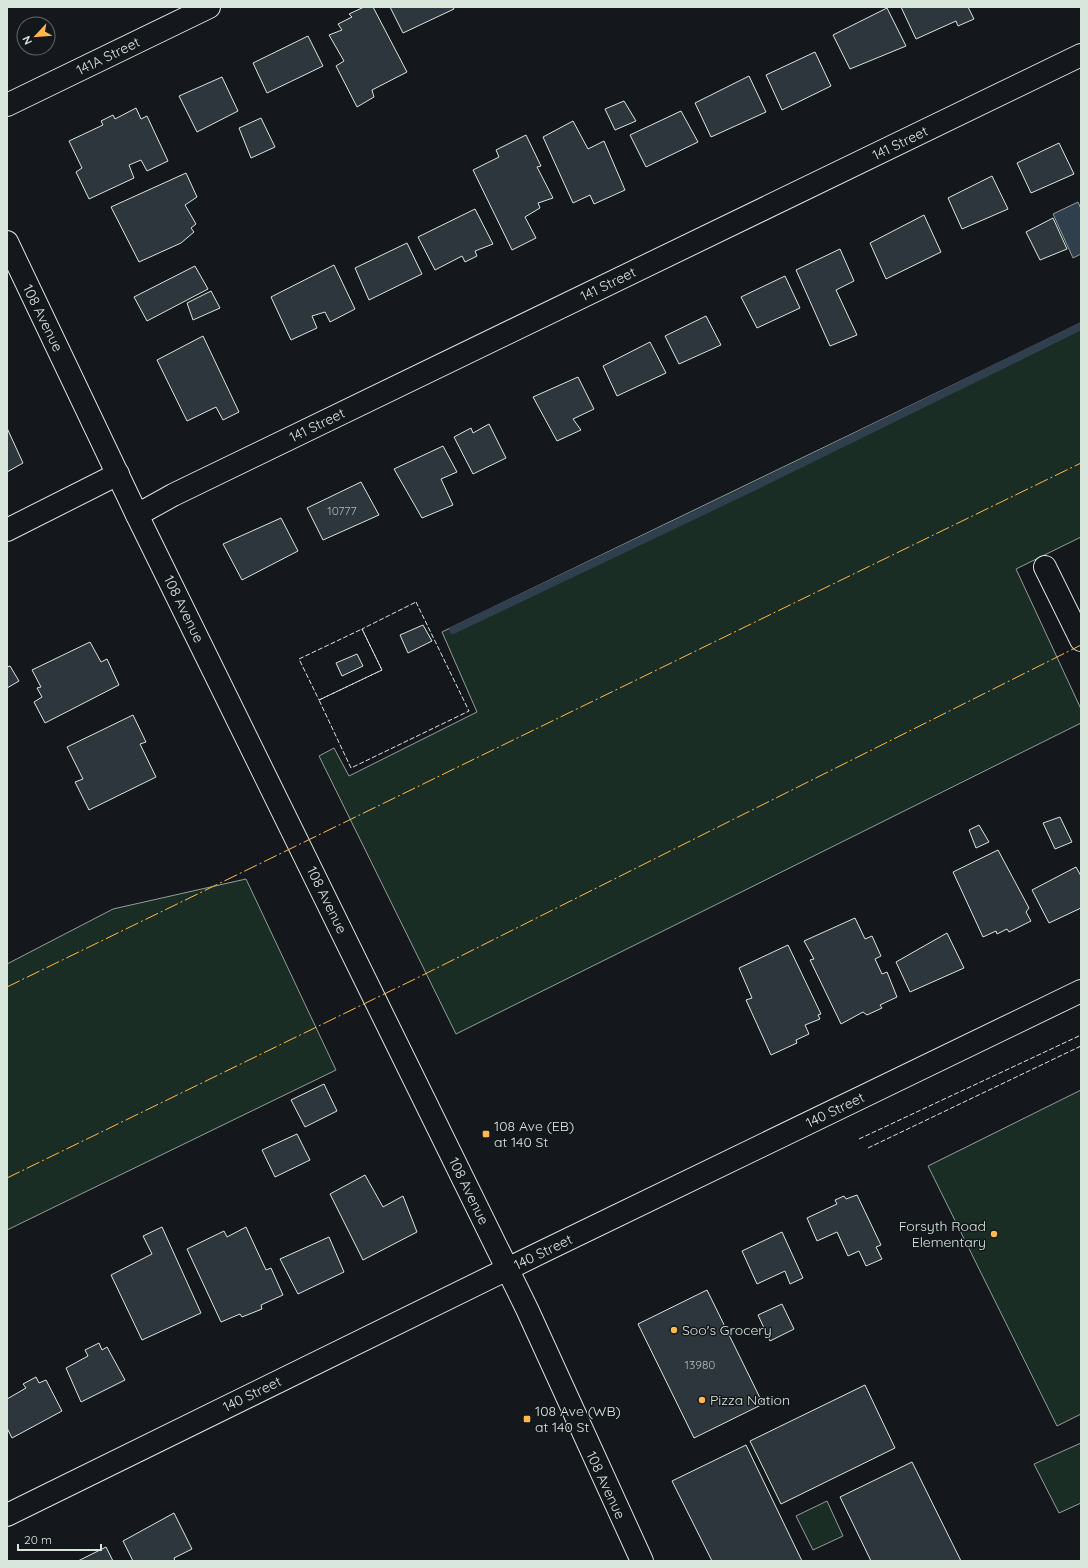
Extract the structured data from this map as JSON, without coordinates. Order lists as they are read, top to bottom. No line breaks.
{"streets":{"main road":["141A Street","141 Street","108 Avenue","140 Street"]},"crossings":[["141 Street","108 Avenue"],["108 Avenue","140 Street"]],"places":{"transit":["108 Ave (EB) at 140 St","108 Ave (WB) at 140 St"],"other":["Forsyth Road Elementary","Soo's Grocery","Pizza Nation"]},"house_numbers":["10777","13980"],"scale_bar":"20 m","north":"bottom left"}
